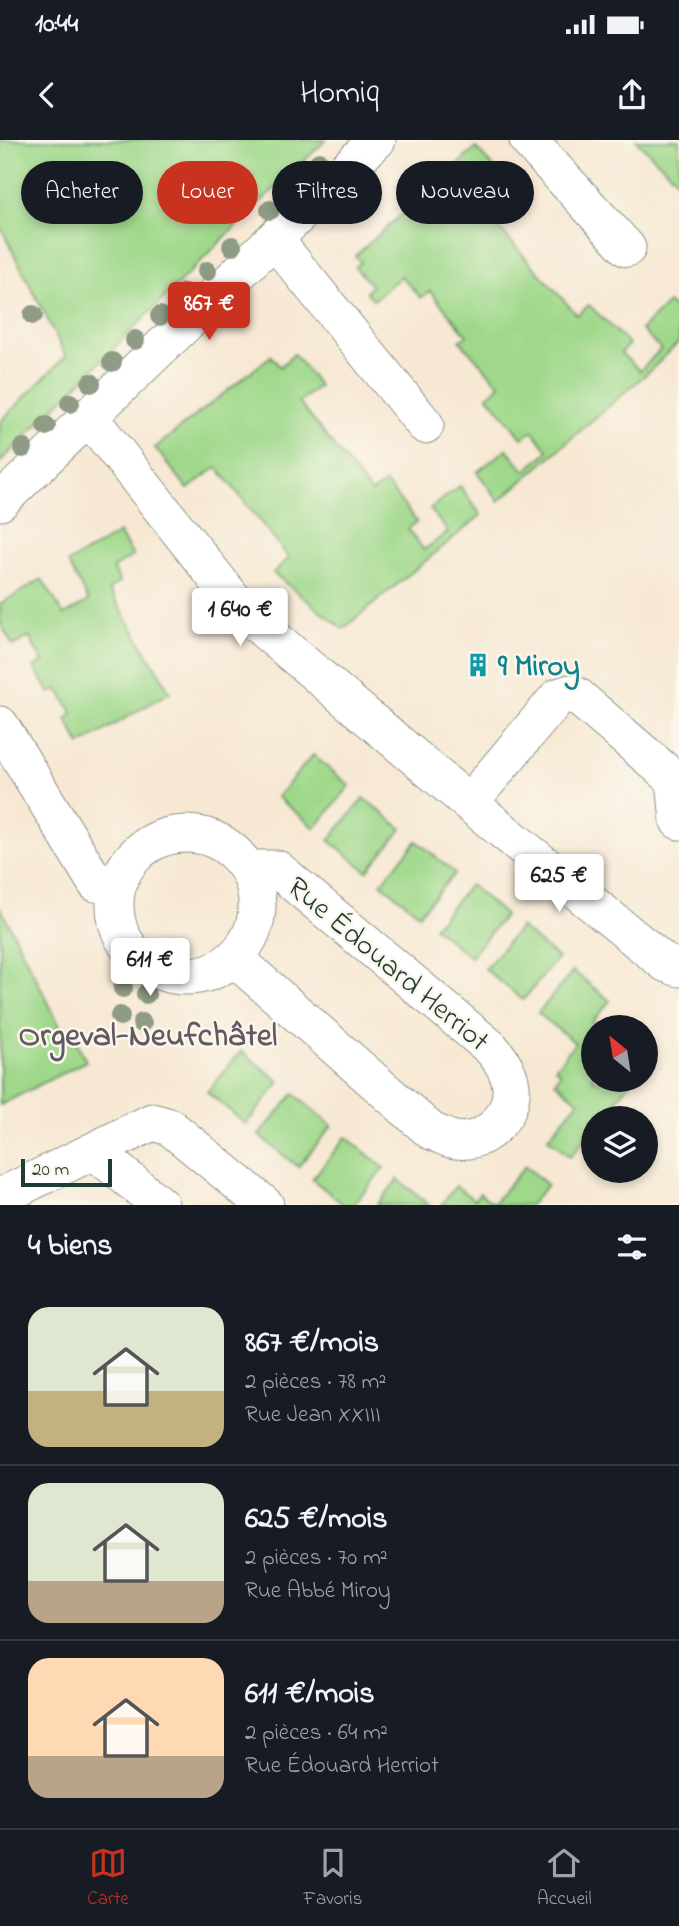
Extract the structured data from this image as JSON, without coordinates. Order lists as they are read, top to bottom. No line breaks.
{"streets":{"street":["Rue Édouard Herriot"]},"districts":["Orgeval-Neufchâtel"],"places":{"building":["9 Miroy"]},"scale_bar":"20 m","north":"top left","page":{"status":"10:44","header":"Homiq","chip":["Acheter","Louer","Filtres","Nouveau"],"price":["867 €","1 640 €","625 €","611 €"],"scale":"20 m","heading":"4 biens","list":[{"name":"867 €/mois","note":"2 pièces · 78 m² · Rue Jean XXIII"},{"name":"625 €/mois","note":"2 pièces · 70 m² · Rue Abbé Miroy"},{"name":"611 €/mois","note":"2 pièces · 64 m² · Rue Édouard Herriot"}],"tabs":["Carte","Favoris","Accueil"]}}
